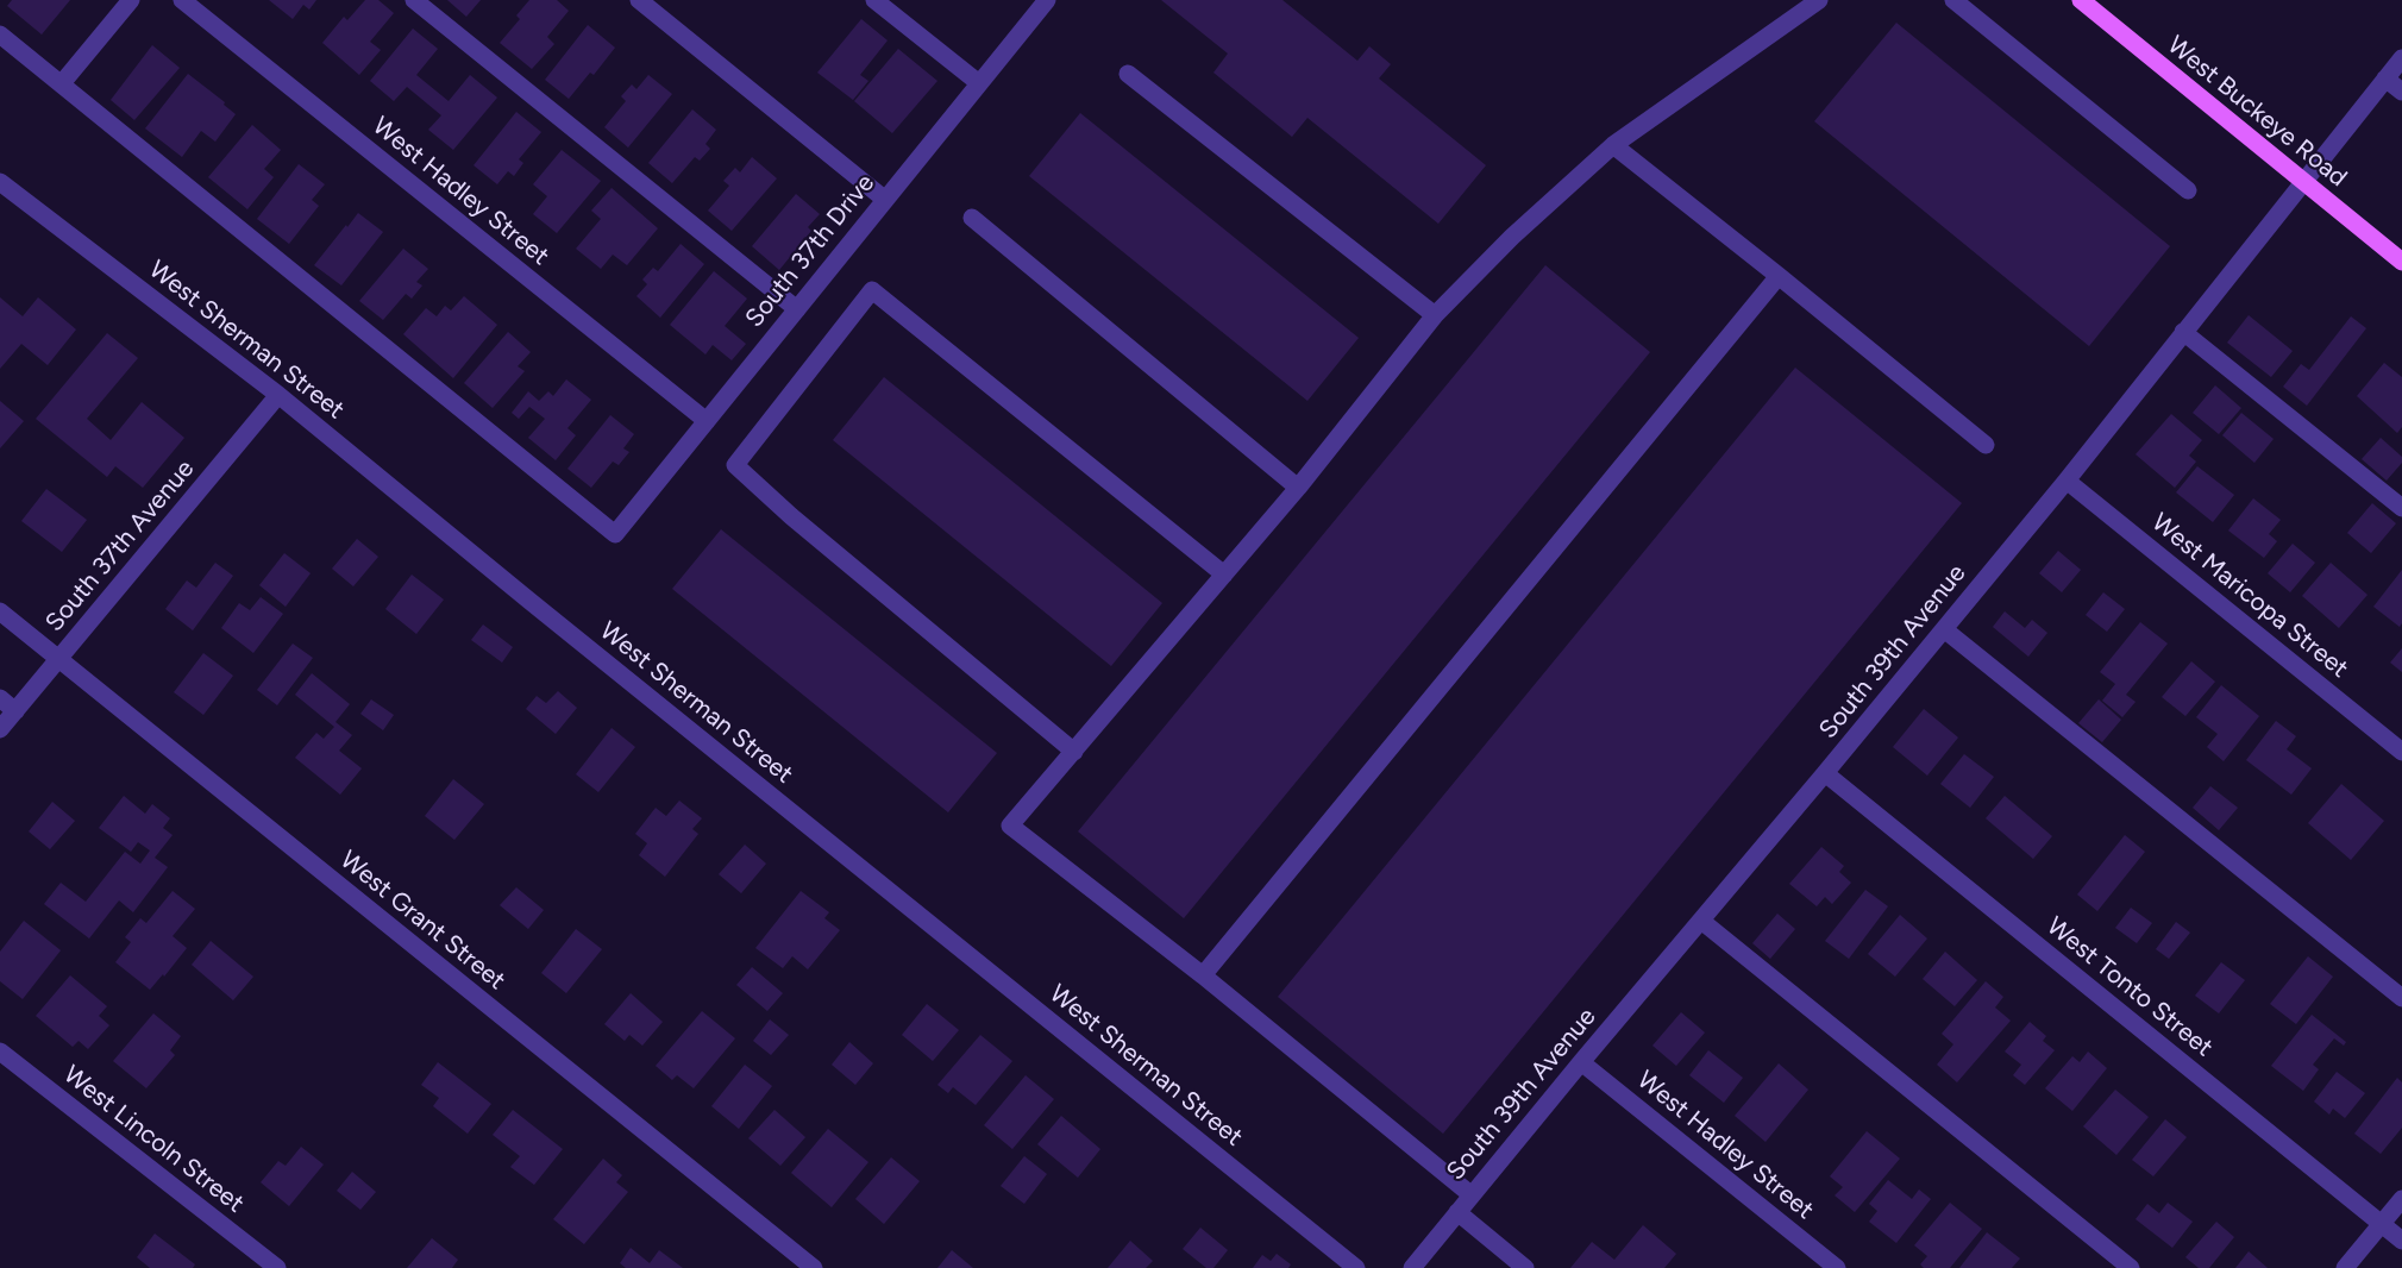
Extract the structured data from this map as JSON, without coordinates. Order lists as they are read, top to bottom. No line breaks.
{"streets":{"main road":["West Buckeye Road"],"street":["West Hadley Street","South 37th Drive","West Sherman Street","South 37th Avenue","West Maricopa Street","South 39th Avenue","West Grant Street","West Tonto Street","West Lincoln Street"]},"crossings":[["West Buckeye Road","South 39th Avenue"],["West Hadley Street","South 37th Drive"],["West Hadley Street","South 39th Avenue"],["West Sherman Street","South 37th Avenue"],["South 37th Avenue","West Grant Street"],["West Maricopa Street","South 39th Avenue"],["South 39th Avenue","West Tonto Street"]]}
